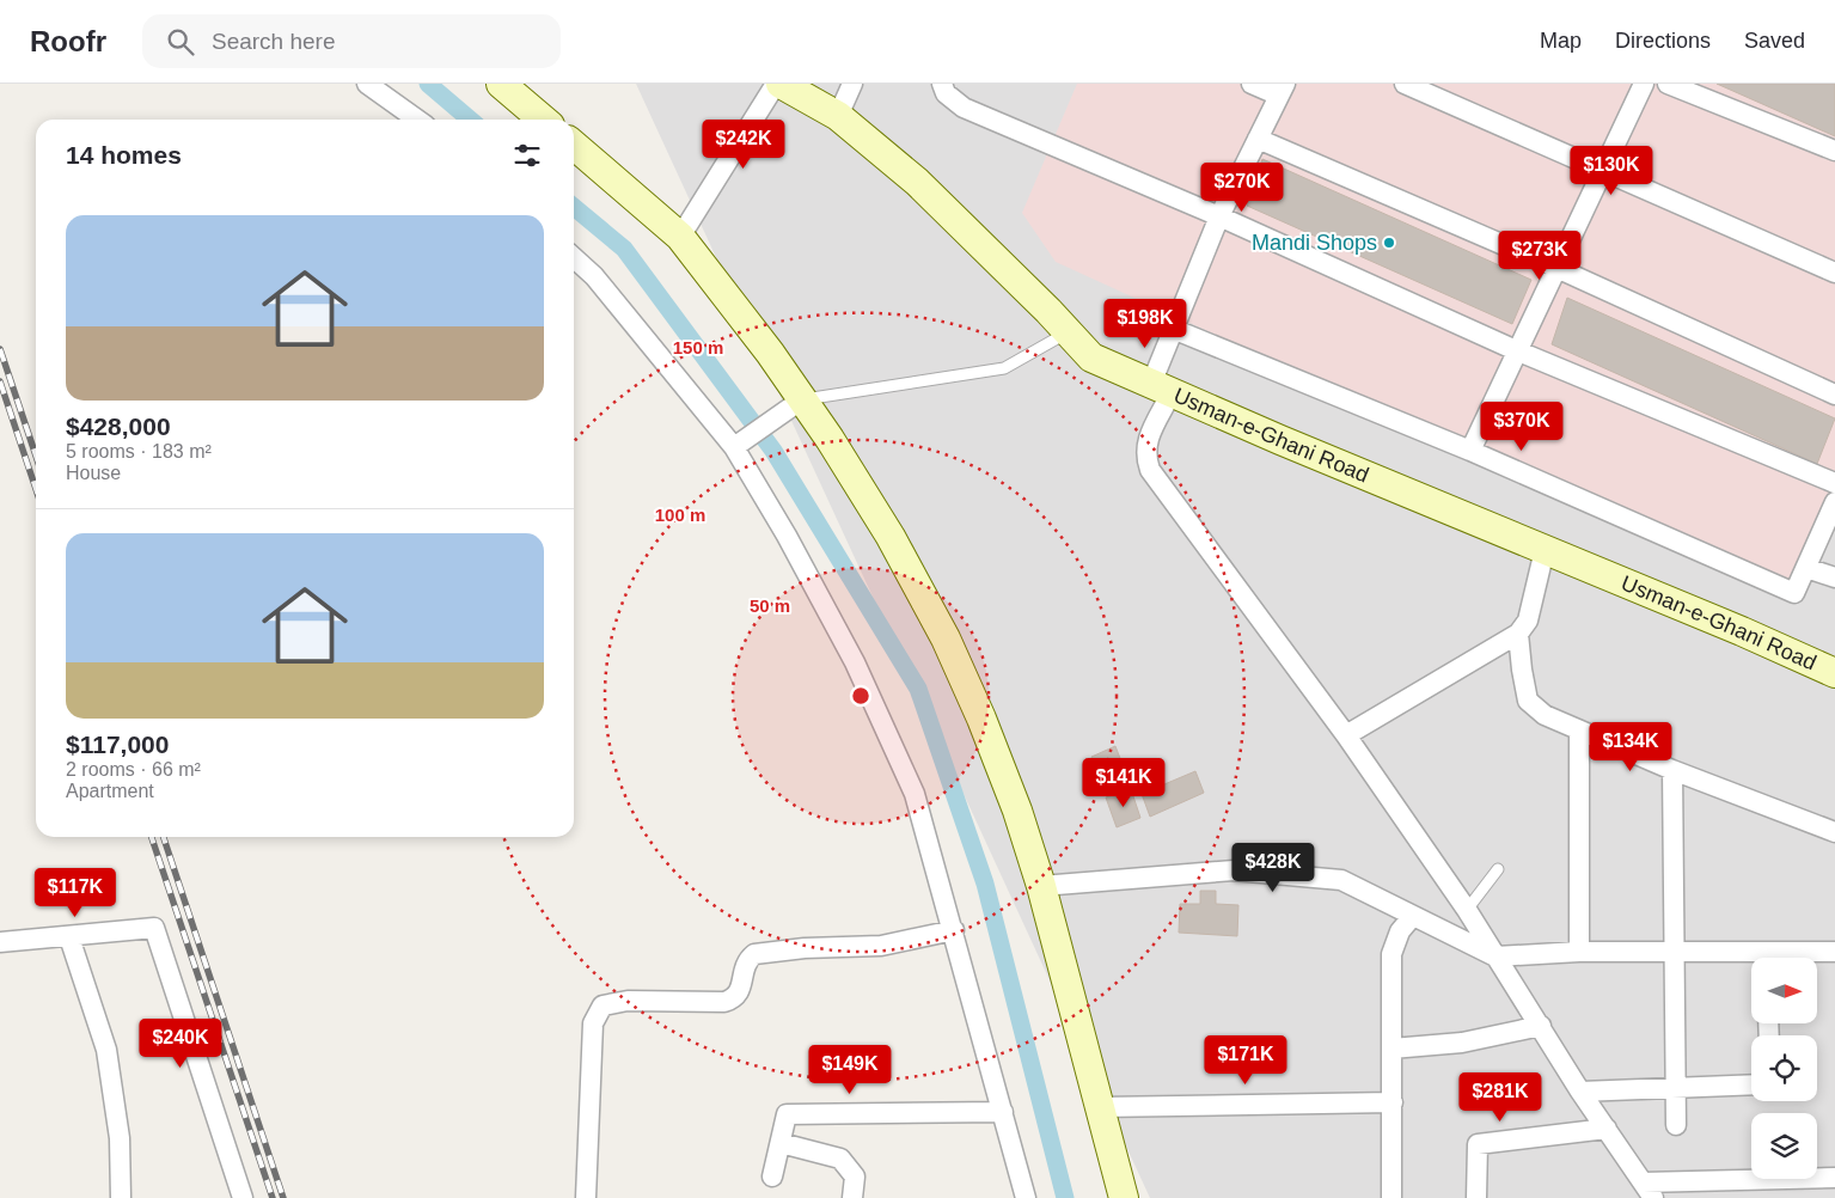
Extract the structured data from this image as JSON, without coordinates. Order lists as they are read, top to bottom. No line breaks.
{"streets":{"street":["Usman-e-Ghani Road"]},"places":["Mandi Shops"],"north":"right","page":{"header":"Roofr","search":"Search here","nav":["Map","Directions","Saved"],"price":["$242K","$130K","$270K","$273K","$198K","$370K","$134K","$141K","$428K","$117K","$240K","$171K","$149K","$281K"],"heading":"14 homes","list":[{"name":"$428,000","note":"5 rooms · 183 m² · House"},{"name":"$117,000","note":"2 rooms · 66 m² · Apartment"}]},"rings":["150 m","100 m","50 m"]}
